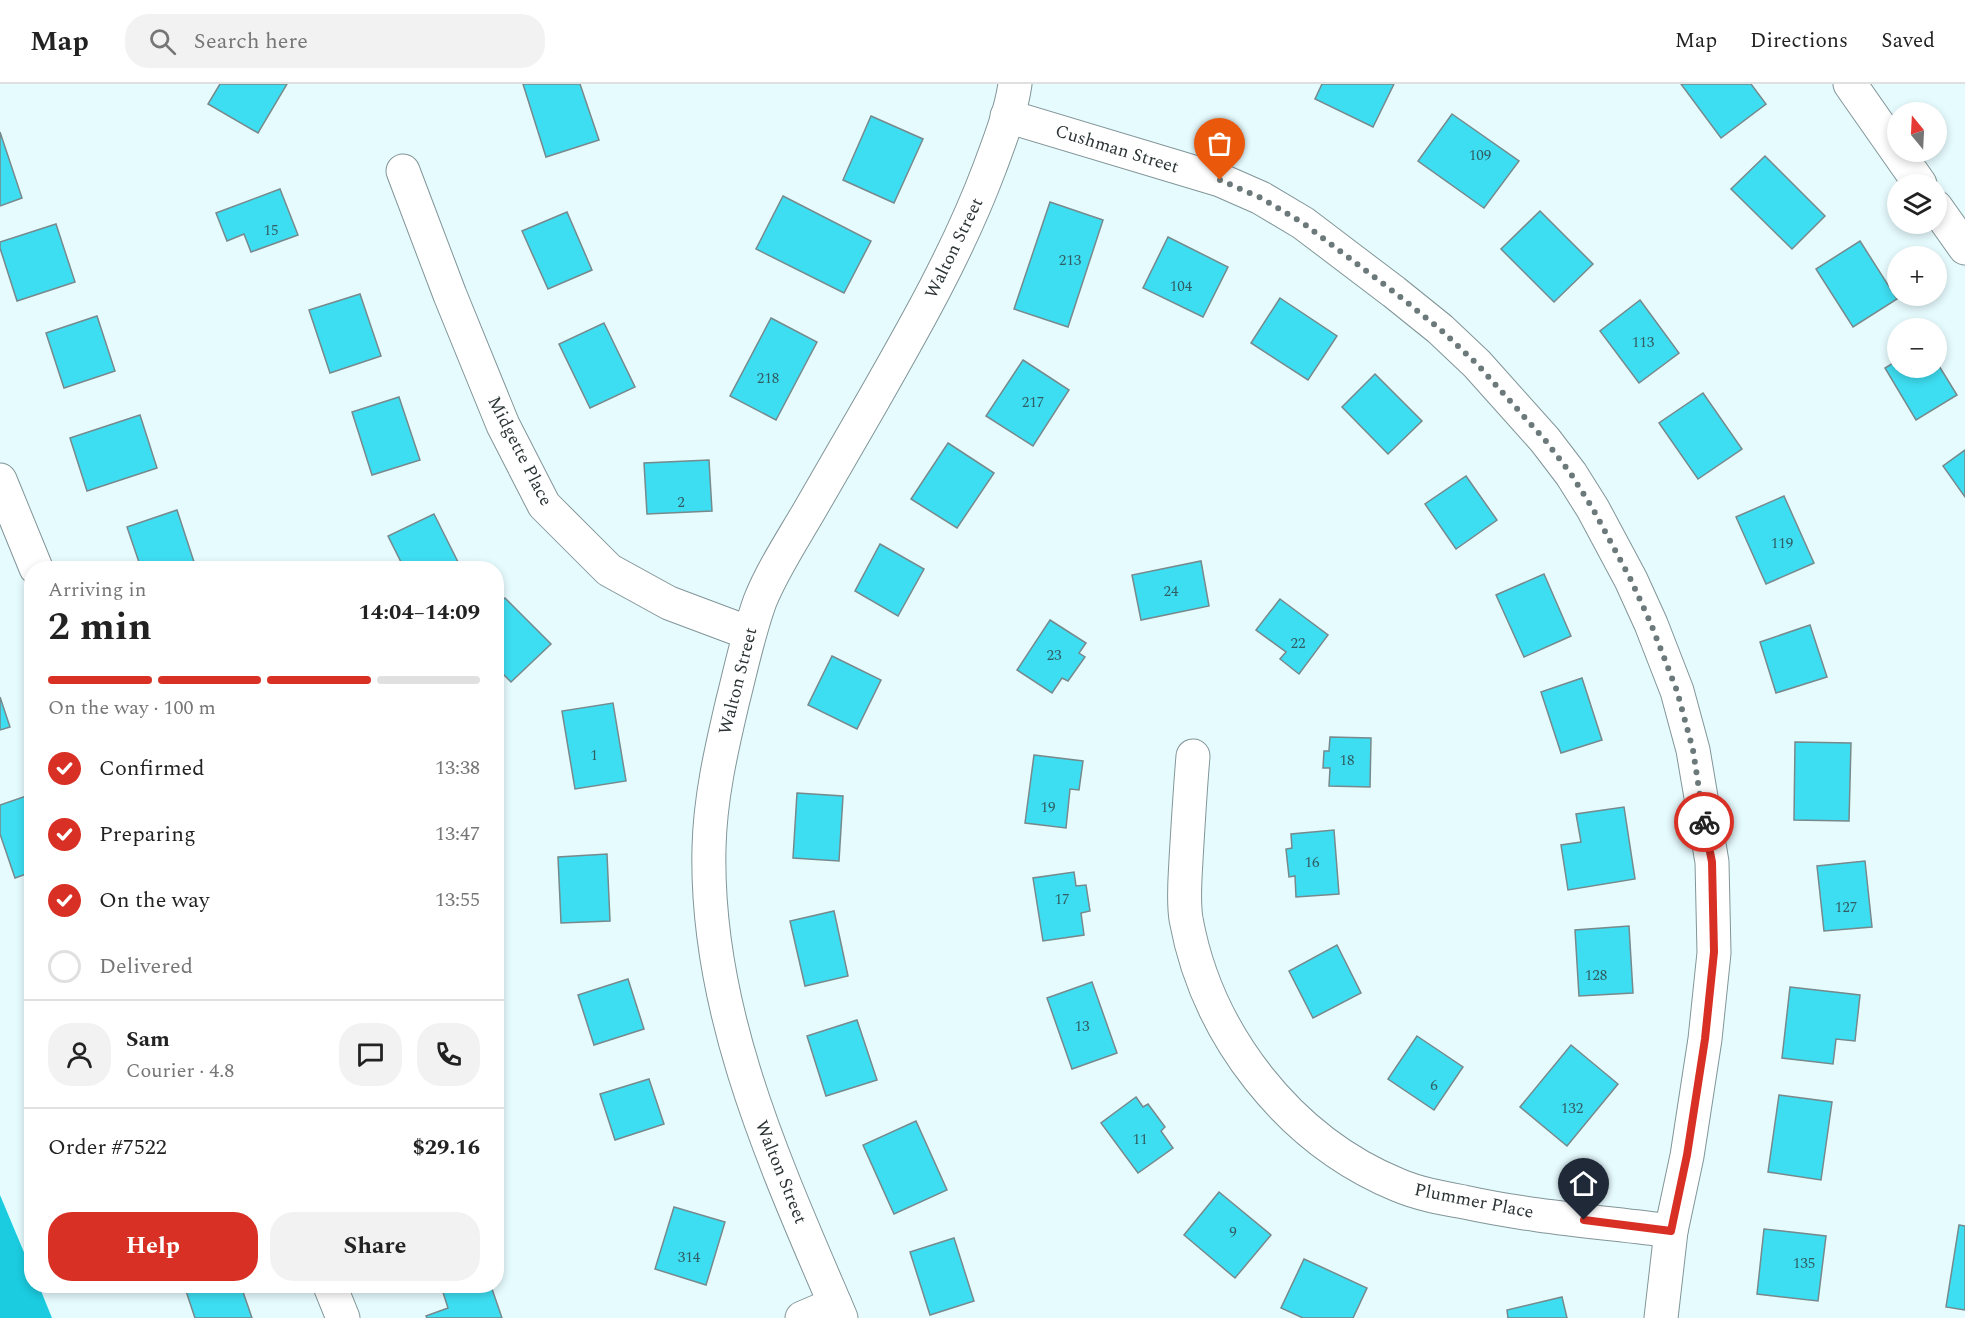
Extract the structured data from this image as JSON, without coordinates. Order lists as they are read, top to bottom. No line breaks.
{"streets":{"street":["Cushman Street","Walton Street","Midgette Place","Plummer Place"]},"crossings":[["Cushman Street","Walton Street"],["Cushman Street","Plummer Place"],["Walton Street","Midgette Place"]],"house_numbers":["109","15","213","104","113","218","217","2","119","24","22","23","1","18","19","16","17","127","128","13","6","132","11","9","314","135"],"north":"top","page":{"header":"Map","search":"Search here","nav":["Map","Directions","Saved"],"map_buttons":["+","−"],"heading":["2 min","Arriving in","14:04–14:09"],"panel":["Sam","Courier · 4.8","Order #7522","$29.16"],"bar":"On the way · 100 m","list":[["Confirmed","13:38"],["Preparing","13:47"],["On the way","13:55"],"Delivered"],"buttons":["Help","Share"]}}
